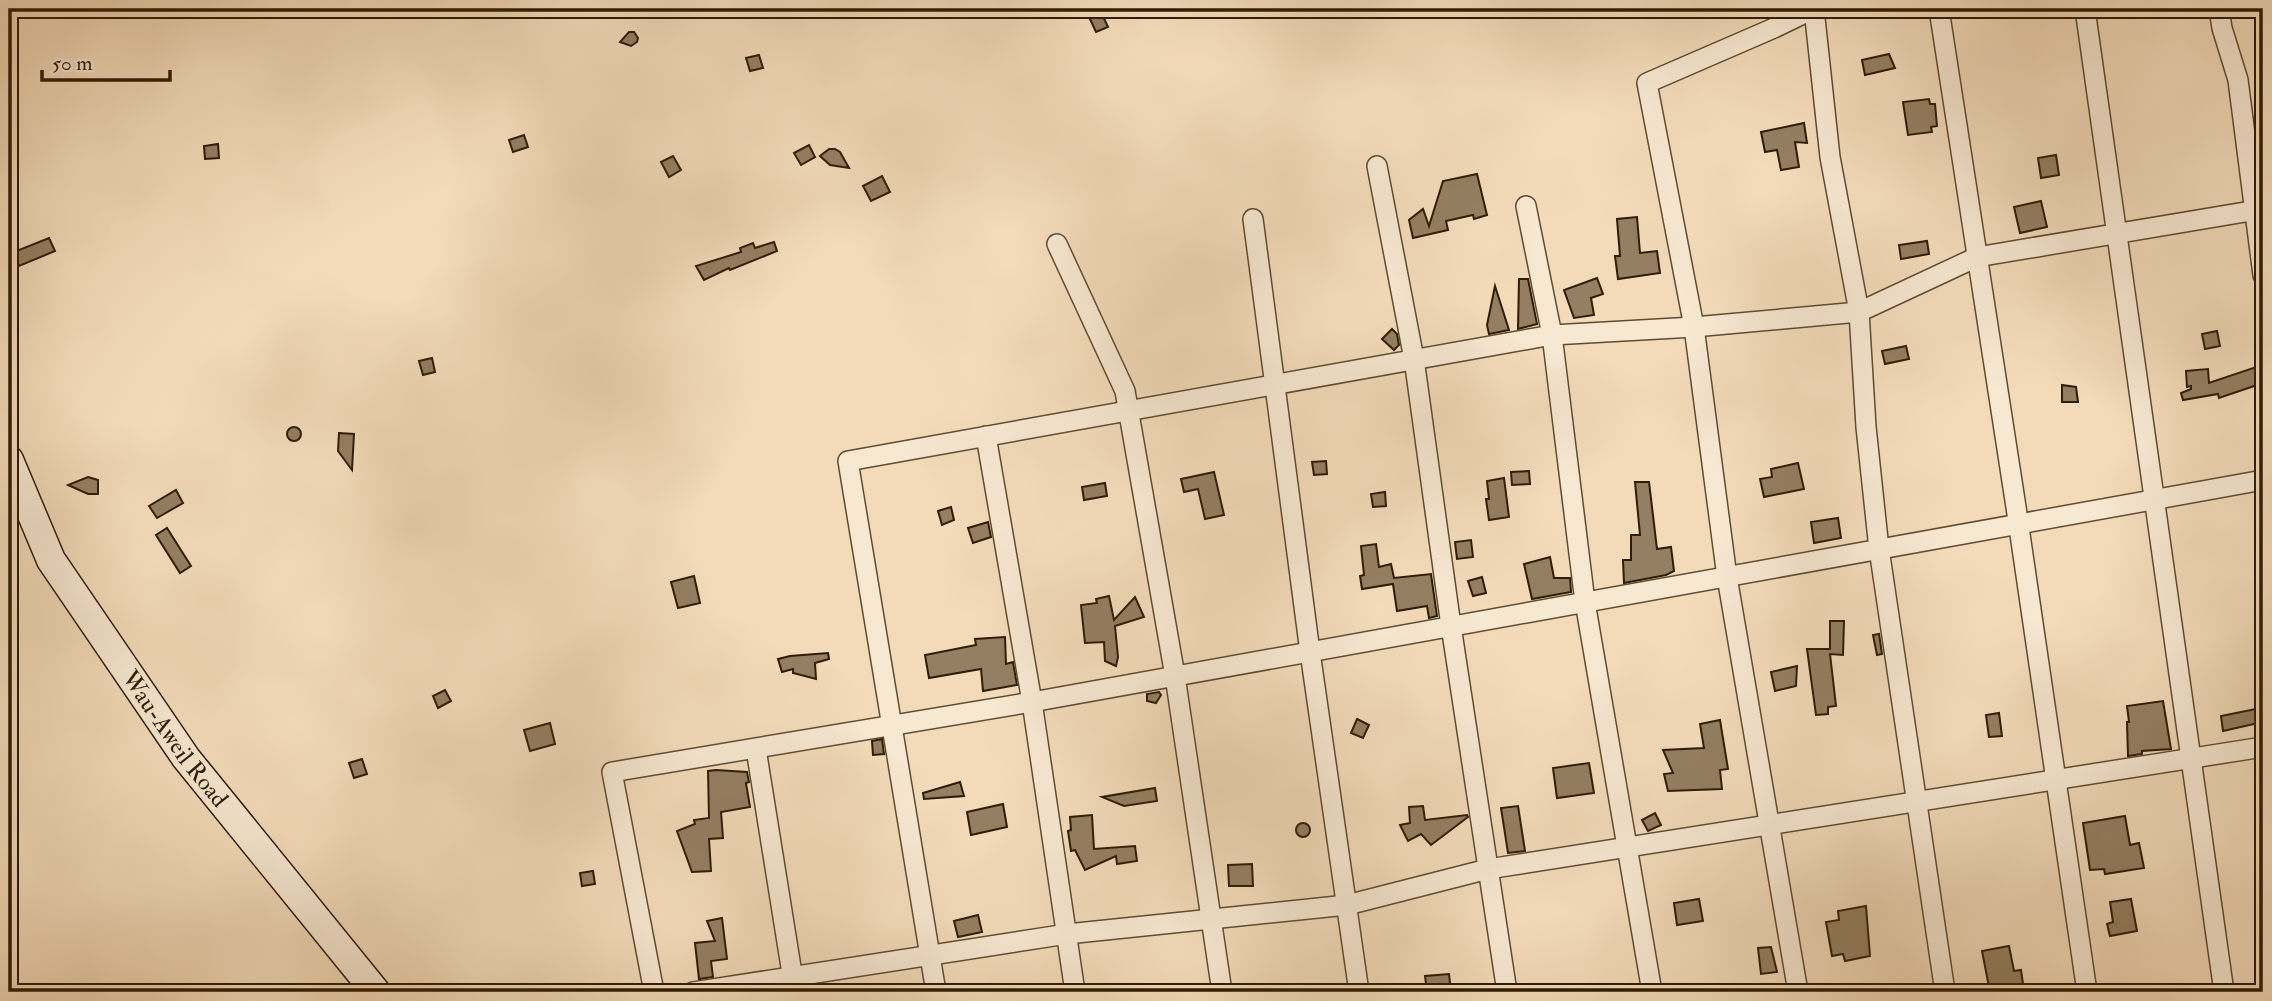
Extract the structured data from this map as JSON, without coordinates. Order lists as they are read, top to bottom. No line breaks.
{"streets":{"street":["Wau-Aweil Road"]},"scale_bar":"50 m"}
